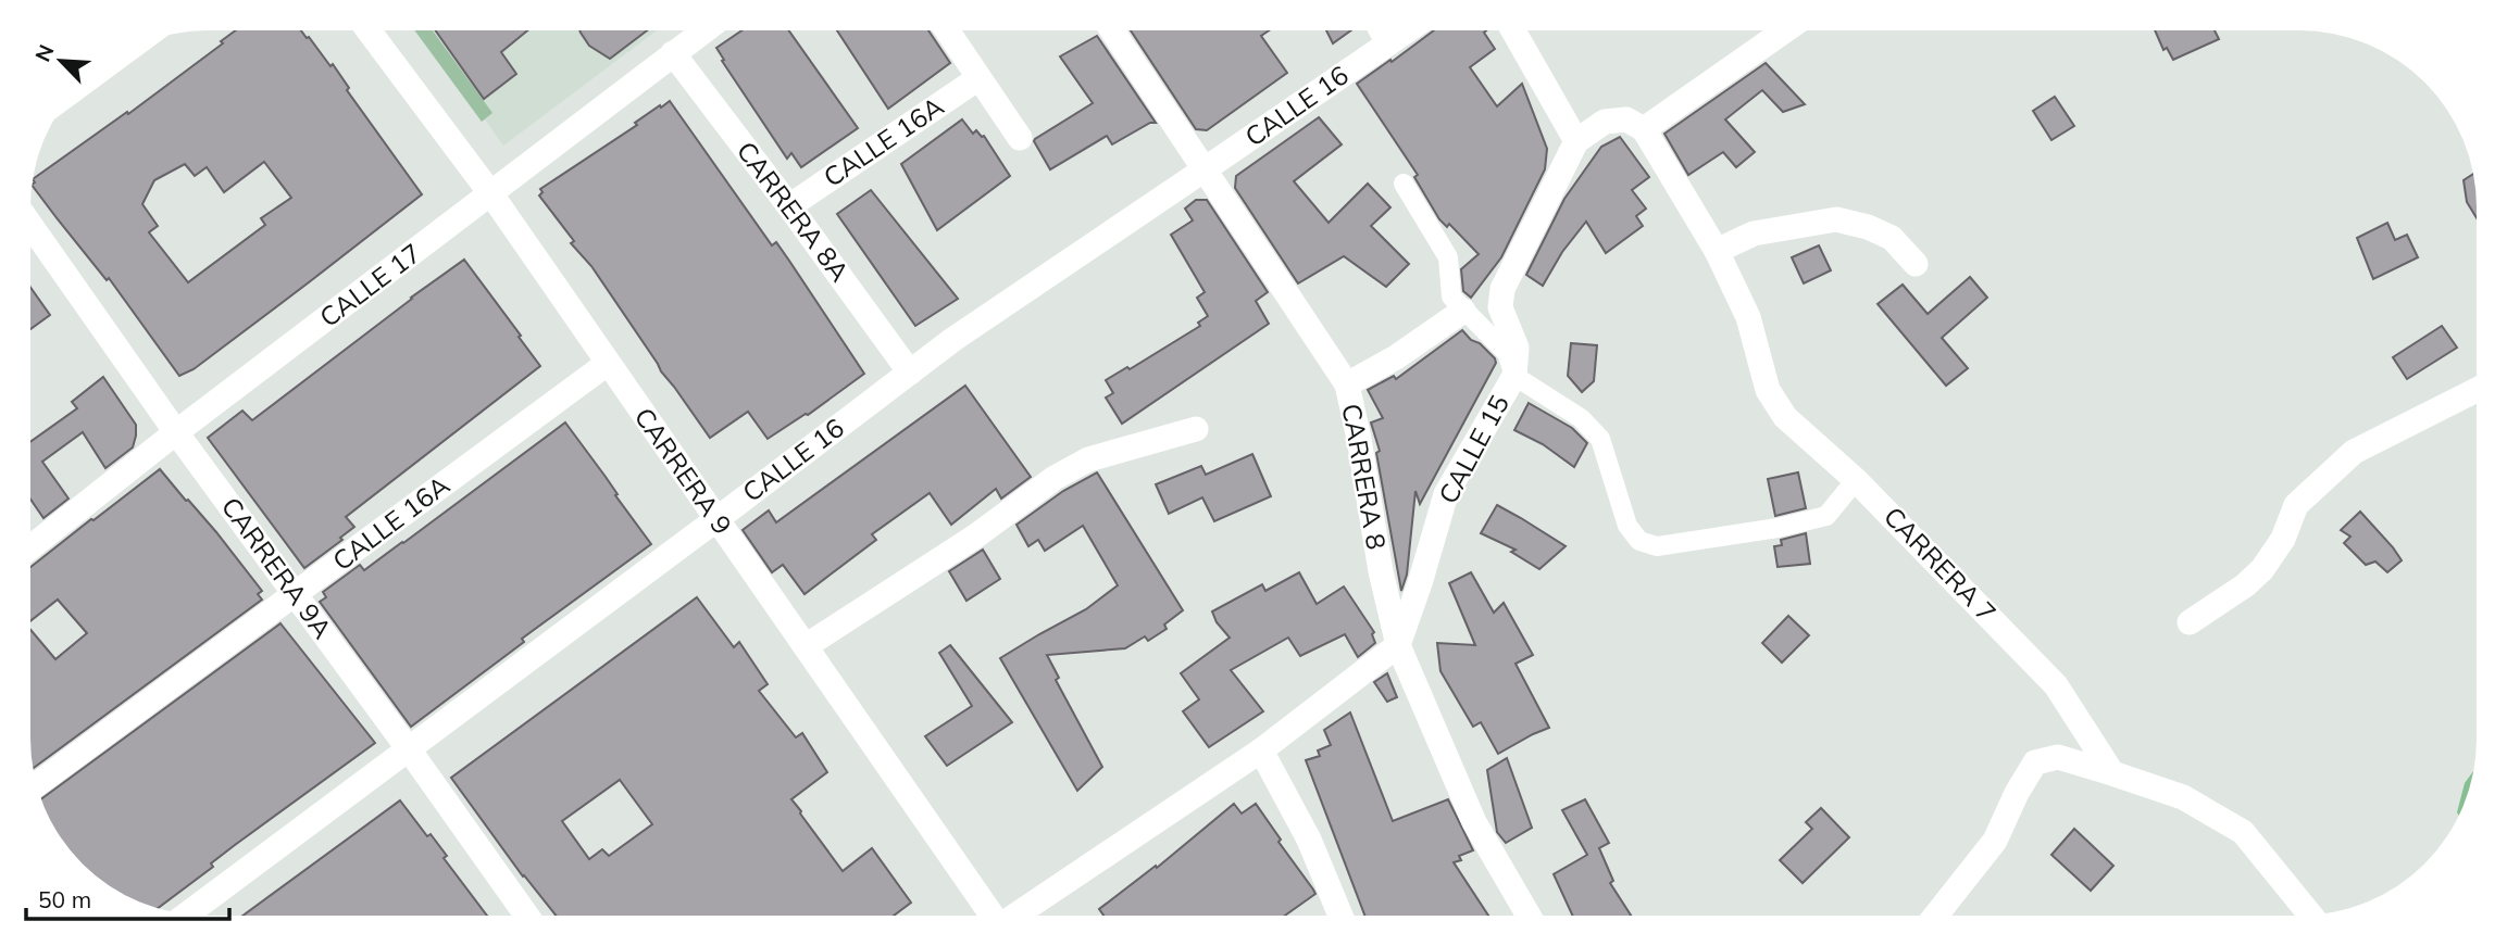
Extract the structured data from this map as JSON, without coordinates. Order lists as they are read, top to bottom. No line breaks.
{"streets":{"street":["CALLE 16","CALLE 16A","CARRERA 8A","CALLE 17","CALLE 15","CARRERA 9","CARRERA 8","CARRERA 7","CARRERA 9A"]},"crossings":[["CALLE 16","CARRERA 8A"],["CALLE 16","CARRERA 9"],["CALLE 16","CARRERA 8"],["CALLE 16","CARRERA 9A"],["CALLE 16A","CARRERA 8A"],["CALLE 16A","CARRERA 9"],["CALLE 16A","CARRERA 9A"],["CARRERA 8A","CALLE 17"],["CALLE 17","CARRERA 9"],["CALLE 17","CARRERA 9A"],["CALLE 15","CARRERA 8"]],"scale_bar":"50 m","north":"top left"}
